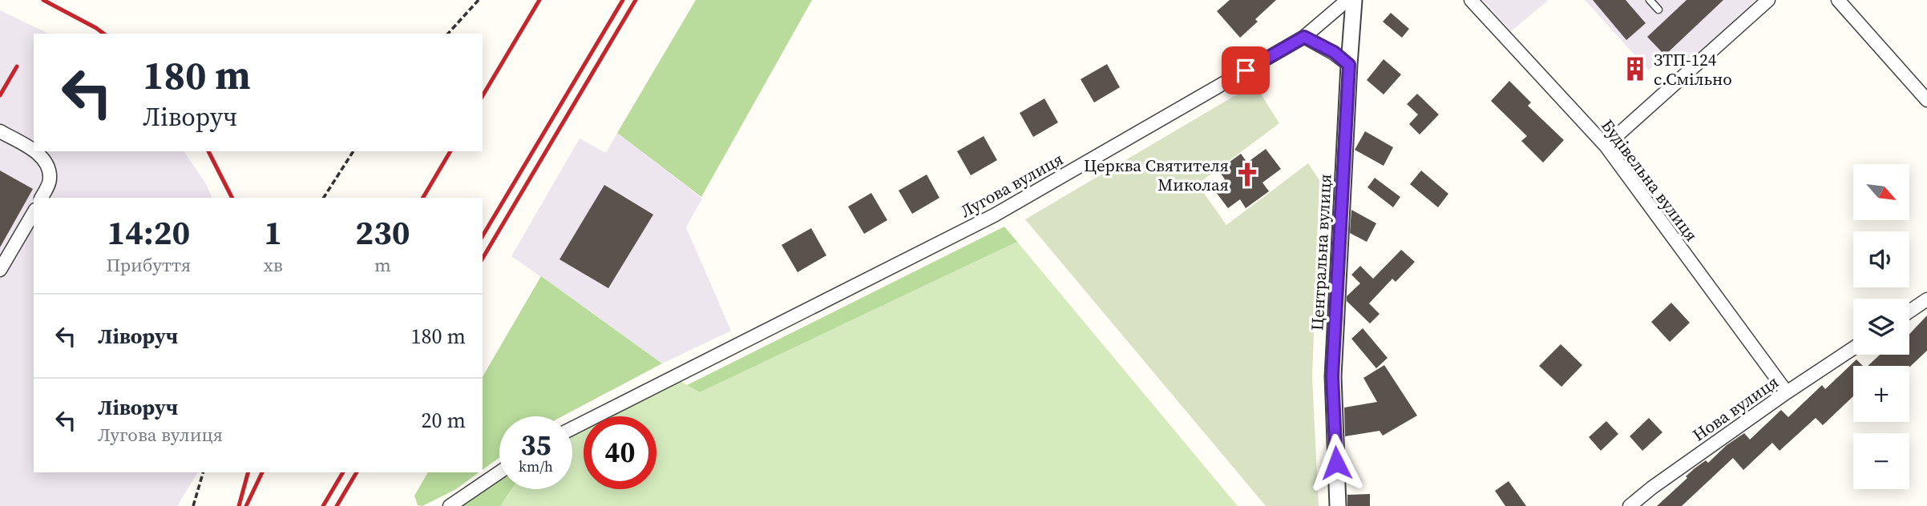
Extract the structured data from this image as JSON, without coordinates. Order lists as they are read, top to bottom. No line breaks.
{"streets":{"street":["Будівельна вулиця","Лугова вулиця","Центральна вулиця","Нова вулиця"]},"crossings":[["Будівельна вулиця","Нова вулиця"]],"places":{"building":["ЗТП-124 с.Смільно"],"church":["Церква Святителя Миколая"]},"north":"bottom right","page":{"turn":["180 m","Ліворуч"],"map_buttons":["+","−"],"eta":["14:20","Прибуття","1","хв","230","m"],"list":[{"name":"Ліворуч","value":"180 m"},{"name":"Ліворуч","note":"Лугова вулиця","value":"20 m"}],"speed":"35 km/h","limit":"40"}}
